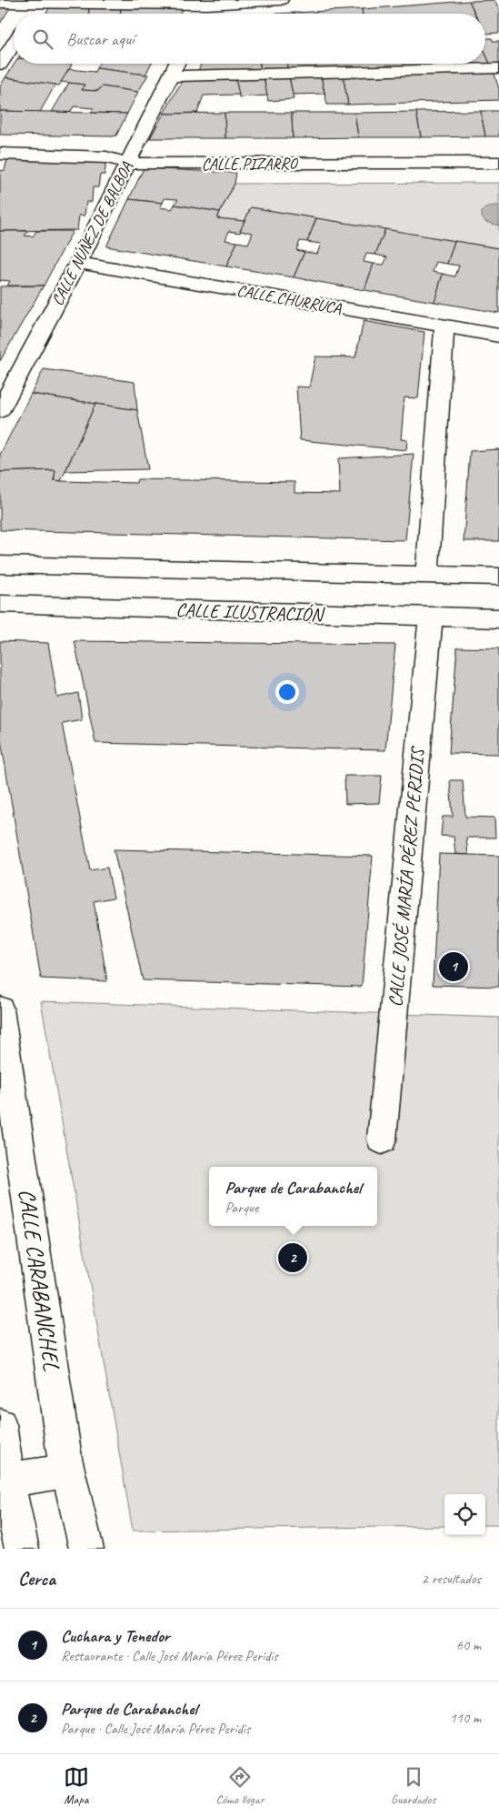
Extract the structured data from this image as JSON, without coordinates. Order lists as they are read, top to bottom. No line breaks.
{"streets":{"street":["CALLE PIZARRO","CALLE NÚÑEZ DE BALBOA","CALLE CHURRUCA","CALLE ILUSTRACIÓN","CALLE JOSÉ MARÍA PÉREZ PERIDIS","CALLE CARABANCHEL"]},"crossings":[["CALLE PIZARRO","CALLE NÚÑEZ DE BALBOA"],["CALLE NÚÑEZ DE BALBOA","CALLE CHURRUCA"],["CALLE ILUSTRACIÓN","CALLE JOSÉ MARÍA PÉREZ PERIDIS"]],"page":{"search":"Buscar aquí","pins":["1","2"],"popup":["Parque de Carabanchel","Parque"],"heading":["Cerca","2 resultados"],"list":[{"mark":"1","name":"Cuchara y Tenedor","note":"Restaurante · Calle José María Pérez Peridis","value":"60 m"},{"mark":"2","name":"Parque de Carabanchel","note":"Parque · Calle José María Pérez Peridis","value":"110 m"}],"nav":["Mapa","Cómo llegar","Guardados"]}}
